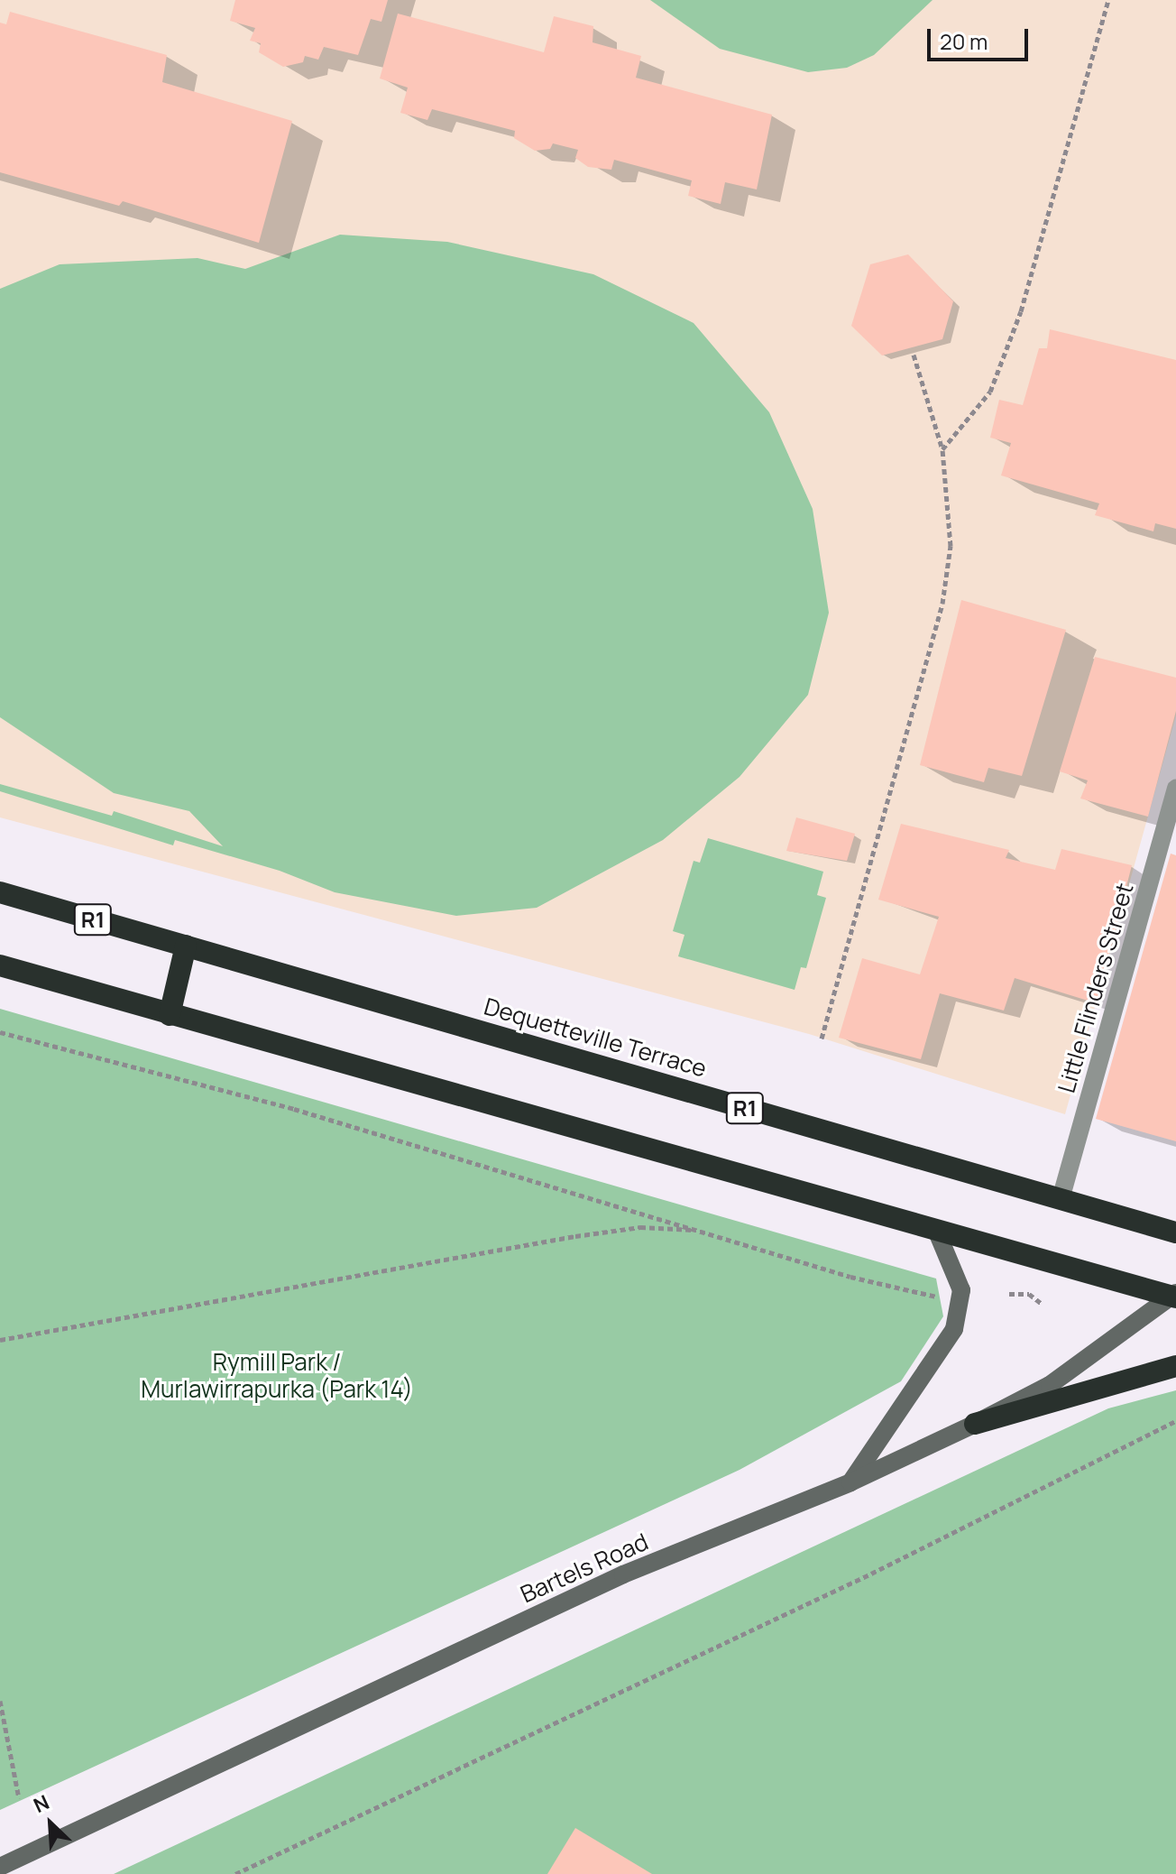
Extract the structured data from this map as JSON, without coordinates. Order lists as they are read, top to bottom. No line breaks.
{"streets":{"highway":["R1","Dequetteville Terrace"],"main road":["Bartels Road"],"street":["Little Flinders Street"]},"crossings":[["Little Flinders Street","Dequetteville Terrace"]],"parks":["Rymill Park / Murlawirrapurka (Park 14)"],"scale_bar":"20 m","north":"top left"}
